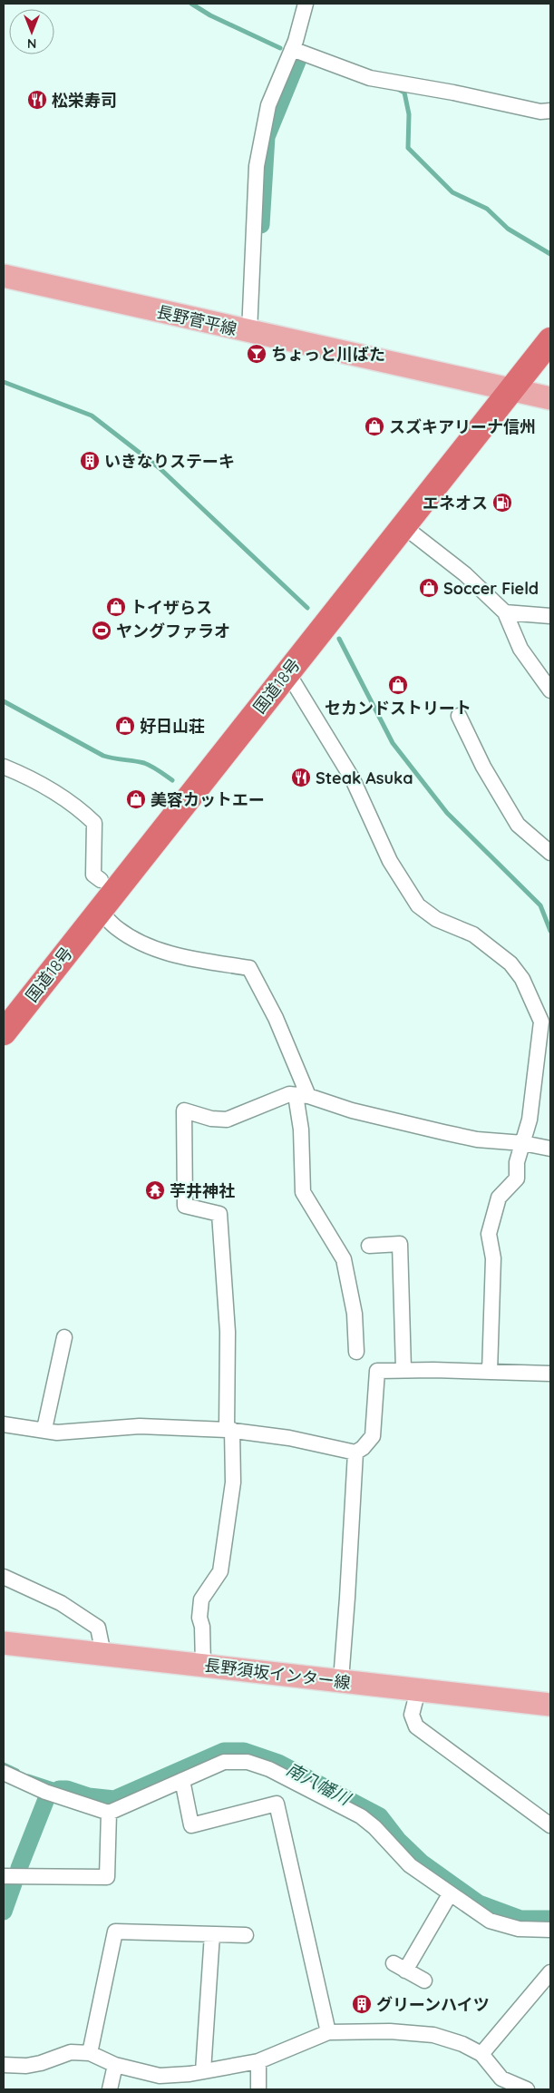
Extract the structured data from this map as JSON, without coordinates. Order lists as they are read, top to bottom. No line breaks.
{"streets":{"highway":["国道18号"],"main road":["長野菅平線","長野須坂インター線"]},"crossings":[["長野菅平線","国道18号"]],"water":["南八幡川"],"places":{"restaurant":["松栄寿司","Steak Asuka"],"bar":["ちょっと川ばた"],"shop":["スズキアリーナ信州","Soccer Field","トイザらス","セカンドストリート","好日山荘","美容カットエー"],"building":["いきなりステーキ","グリーンハイツ"],"fuel station":["エネオス"],"sports":["ヤングファラオ"],"temple":["芋井神社"]},"north":"bottom"}
